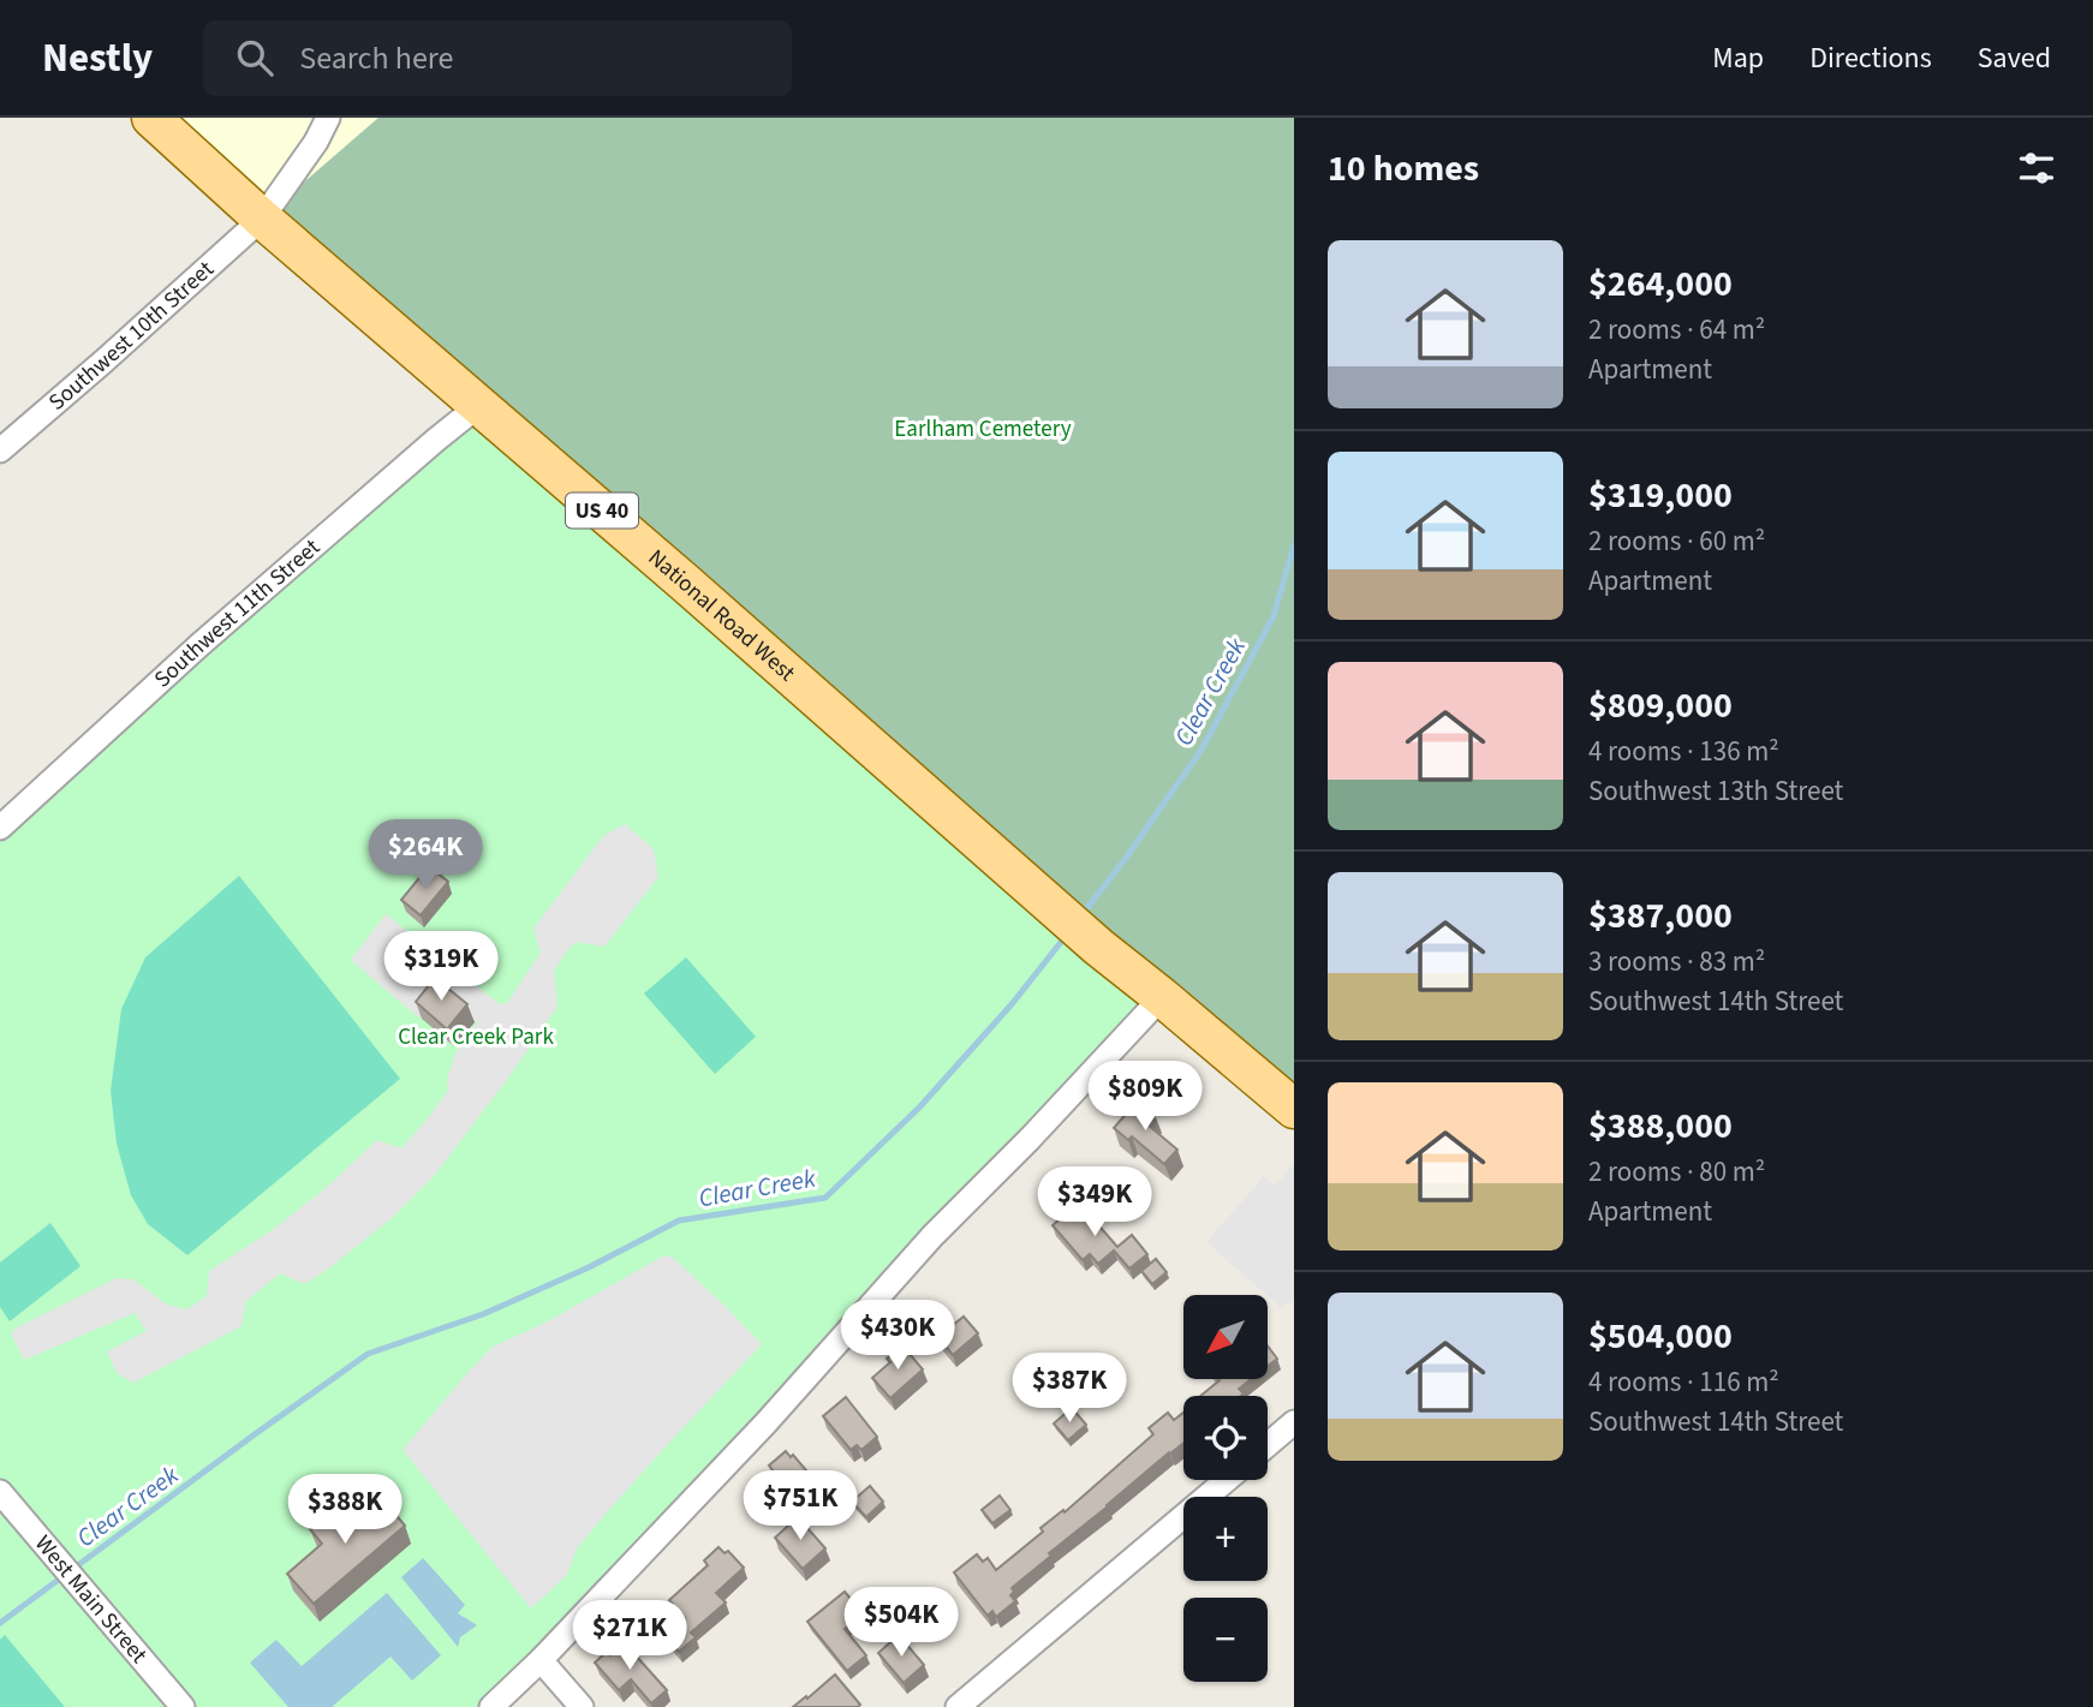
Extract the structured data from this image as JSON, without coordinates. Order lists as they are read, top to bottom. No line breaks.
{"streets":{"main road":["US 40","National Road West"],"street":["Southwest 10th Street","Southwest 11th Street","West Main Street"]},"crossings":[["Southwest 10th Street","National Road West"],["Southwest 11th Street","National Road West"]],"water":["Clear Creek"],"parks":["Earlham Cemetery","Clear Creek Park"],"north":"bottom left","page":{"header":"Nestly","search":"Search here","nav":["Map","Directions","Saved"],"heading":"10 homes","list":[{"name":"$264,000","note":"2 rooms · 64 m² · Apartment"},{"name":"$319,000","note":"2 rooms · 60 m² · Apartment"},{"name":"$809,000","note":"4 rooms · 136 m² · Southwest 13th Street"},{"name":"$387,000","note":"3 rooms · 83 m² · Southwest 14th Street"},{"name":"$388,000","note":"2 rooms · 80 m² · Apartment"},{"name":"$504,000","note":"4 rooms · 116 m² · Southwest 14th Street"}],"price":["$264K","$319K","$809K","$349K","$430K","$387K","$751K","$388K","$504K","$271K"],"map_buttons":["+","−"]}}
